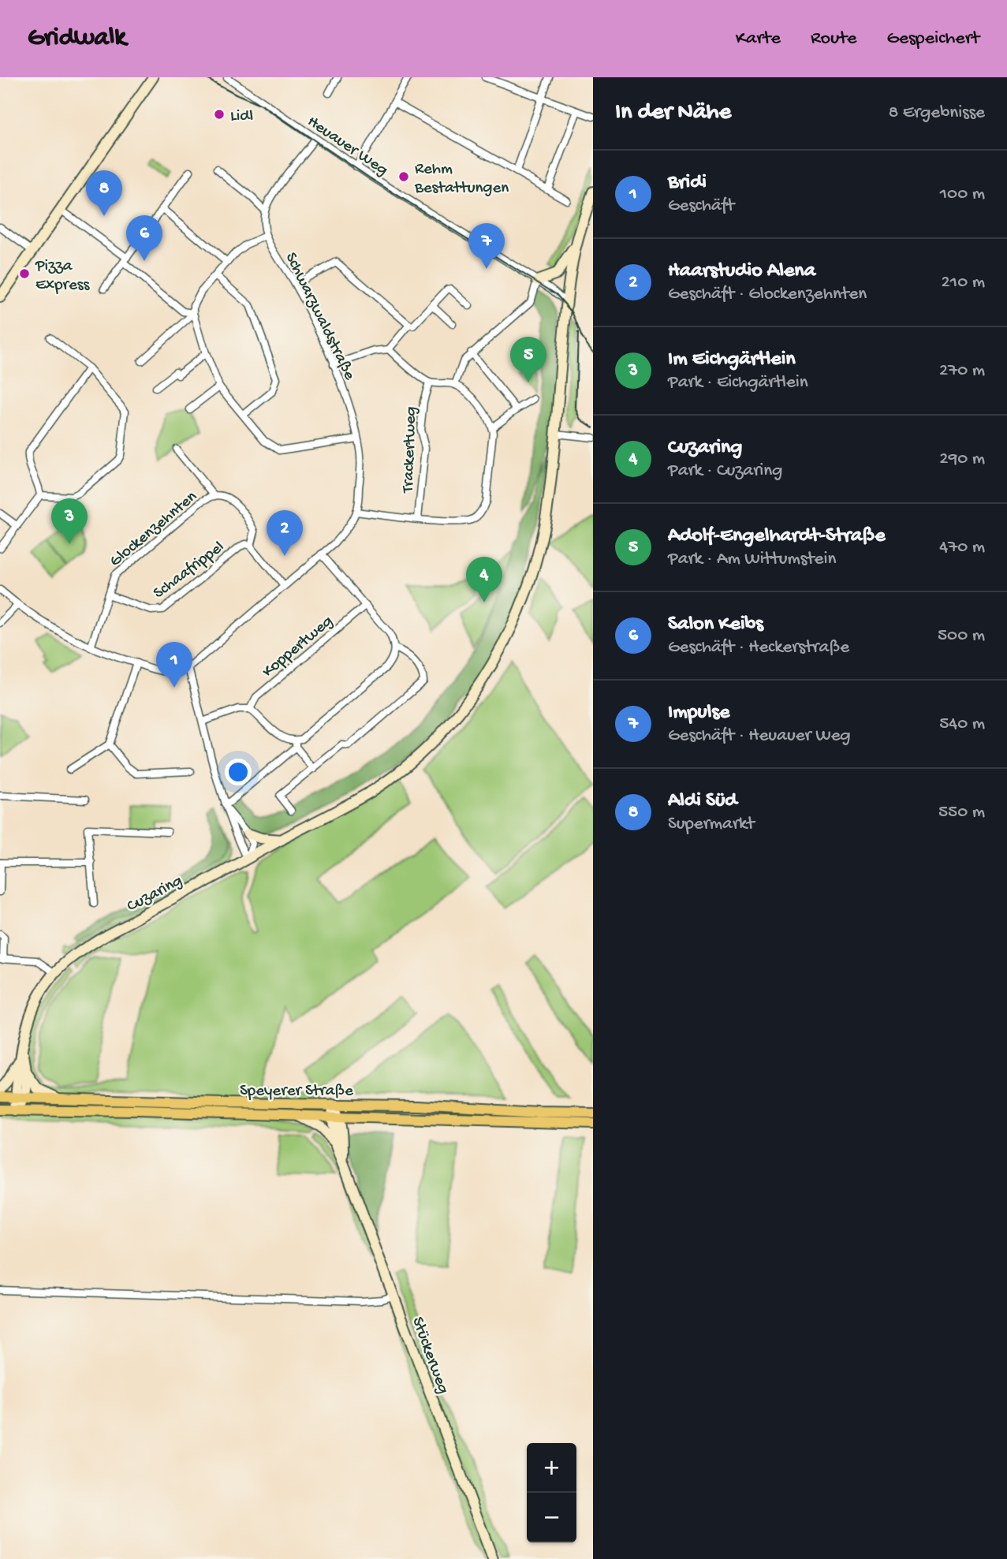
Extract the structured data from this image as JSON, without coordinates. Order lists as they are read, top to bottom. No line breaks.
{"streets":{"main road":["Cuzaring","Speyerer Straße","Stückerweg"],"street":["Heuauer Weg","Schwarzwaldstraße","Trackertweg","Glockenzehnten","Schaafrippel","Koppertweg"]},"crossings":[["Heuauer Weg","Cuzaring"],["Glockenzehnten","Schaafrippel"],["Cuzaring","Speyerer Straße"],["Speyerer Straße","Stückerweg"]],"places":["Lidl","Rehm Bestattungen","Pizza Express"],"page":{"header":"Gridwalk","nav":["Karte","Route","Gespeichert"],"heading":["In der Nähe","8 Ergebnisse"],"list":[{"mark":"1","name":"Bridi","note":"Geschäft","value":"100 m"},{"mark":"2","name":"Haarstudio Alena","note":"Geschäft · Glockenzehnten","value":"210 m"},{"mark":"3","name":"Im Eichgärtlein","note":"Park · Eichgärtlein","value":"270 m"},{"mark":"4","name":"Cuzaring","note":"Park · Cuzaring","value":"290 m"},{"mark":"5","name":"Adolf-Engelhardt-Straße","note":"Park · Am Wittumstein","value":"470 m"},{"mark":"6","name":"Salon Keibs","note":"Geschäft · Heckerstraße","value":"500 m"},{"mark":"7","name":"Impulse","note":"Geschäft · Heuauer Weg","value":"540 m"},{"mark":"8","name":"Aldi Süd","note":"Supermarkt","value":"550 m"}],"pins":["8","6","7","5","3","2","4","1"],"map_buttons":["+","−"]}}
